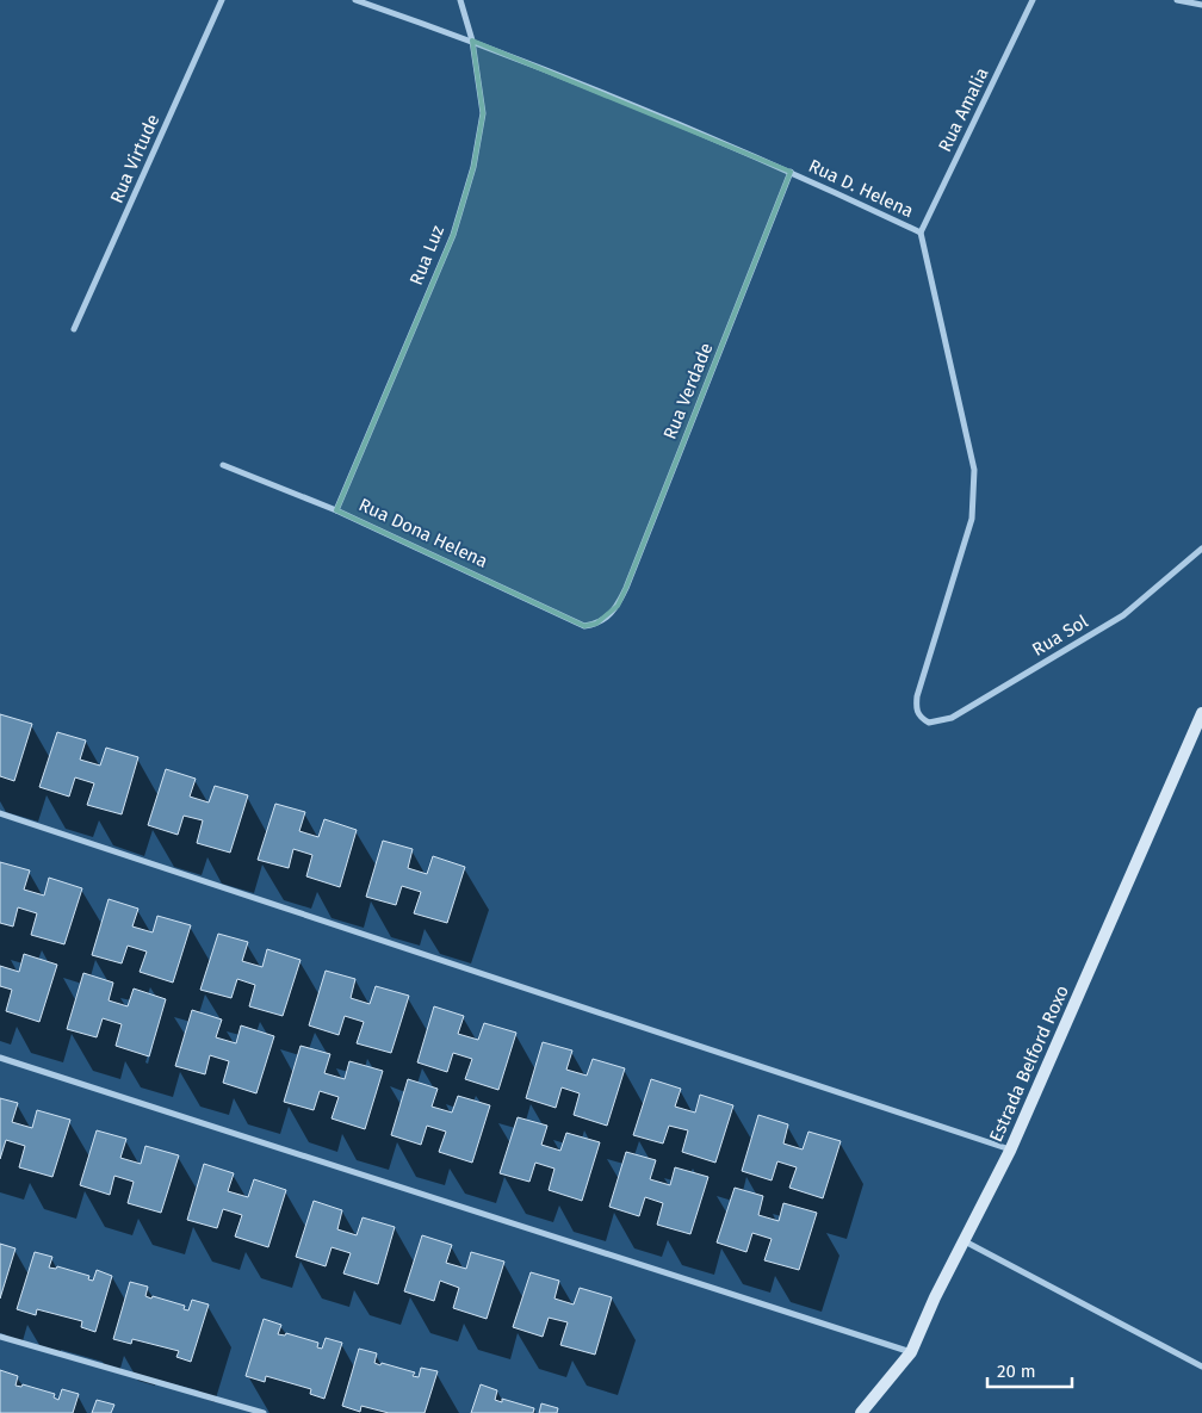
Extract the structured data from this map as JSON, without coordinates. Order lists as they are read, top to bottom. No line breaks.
{"streets":{"street":["Rua Amalia","Rua Virtude","Rua D. Helena","Rua Luz","Rua Verdade","Rua Dona Helena","Rua Sol","Estrada Belford Roxo"]},"crossings":[["Rua Amalia","Rua D. Helena"],["Rua D. Helena","Rua Luz"],["Rua D. Helena","Rua Verdade"],["Rua D. Helena","Rua Sol"],["Rua Luz","Rua Dona Helena"],["Rua Verdade","Rua Dona Helena"]],"scale_bar":"20 m"}
